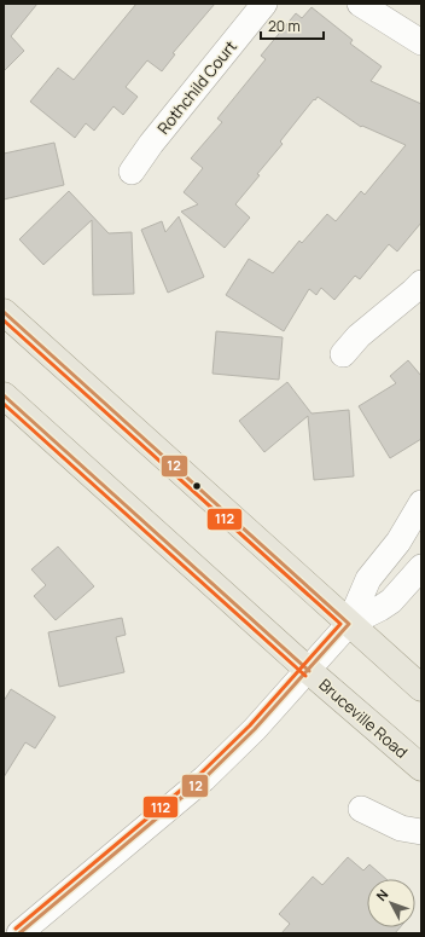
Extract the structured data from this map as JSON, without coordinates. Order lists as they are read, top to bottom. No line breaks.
{"streets":{"main road":["Bruceville Road"],"street":["Rothchild Court"]},"lines":["transit line 12","transit line 112"],"scale_bar":"20 m","north":"top left"}
